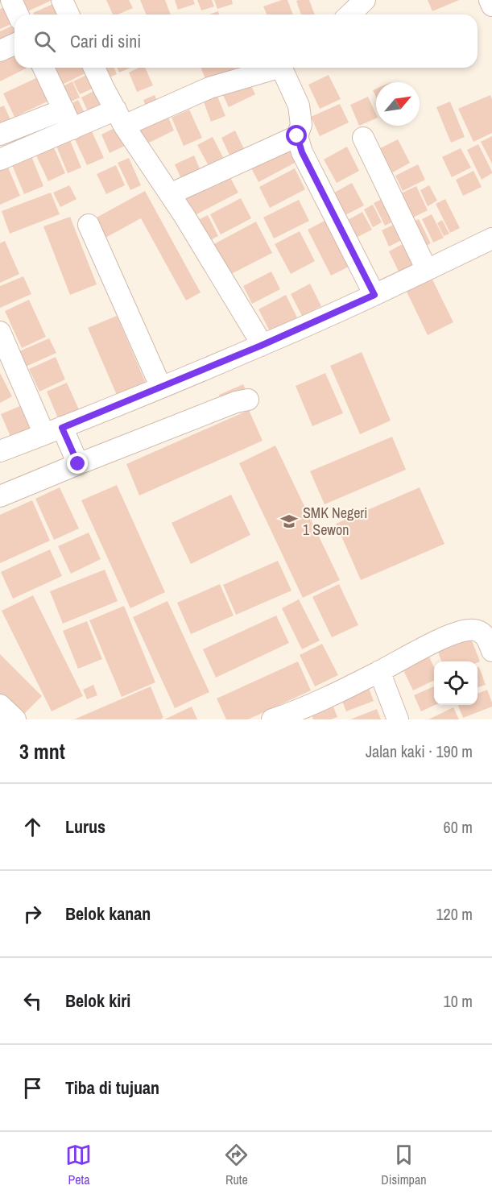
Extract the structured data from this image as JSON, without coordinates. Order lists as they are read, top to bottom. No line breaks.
{"places":{"school or university":["SMK Negeri 1 Sewon"]},"north":"top right","page":{"search":"Cari di sini","heading":["3 mnt","Jalan kaki · 190 m"],"list":[["Lurus","60 m"],["Belok kanan","120 m"],["Belok kiri","10 m"],"Tiba di tujuan"],"nav":["Peta","Rute","Disimpan"]}}
